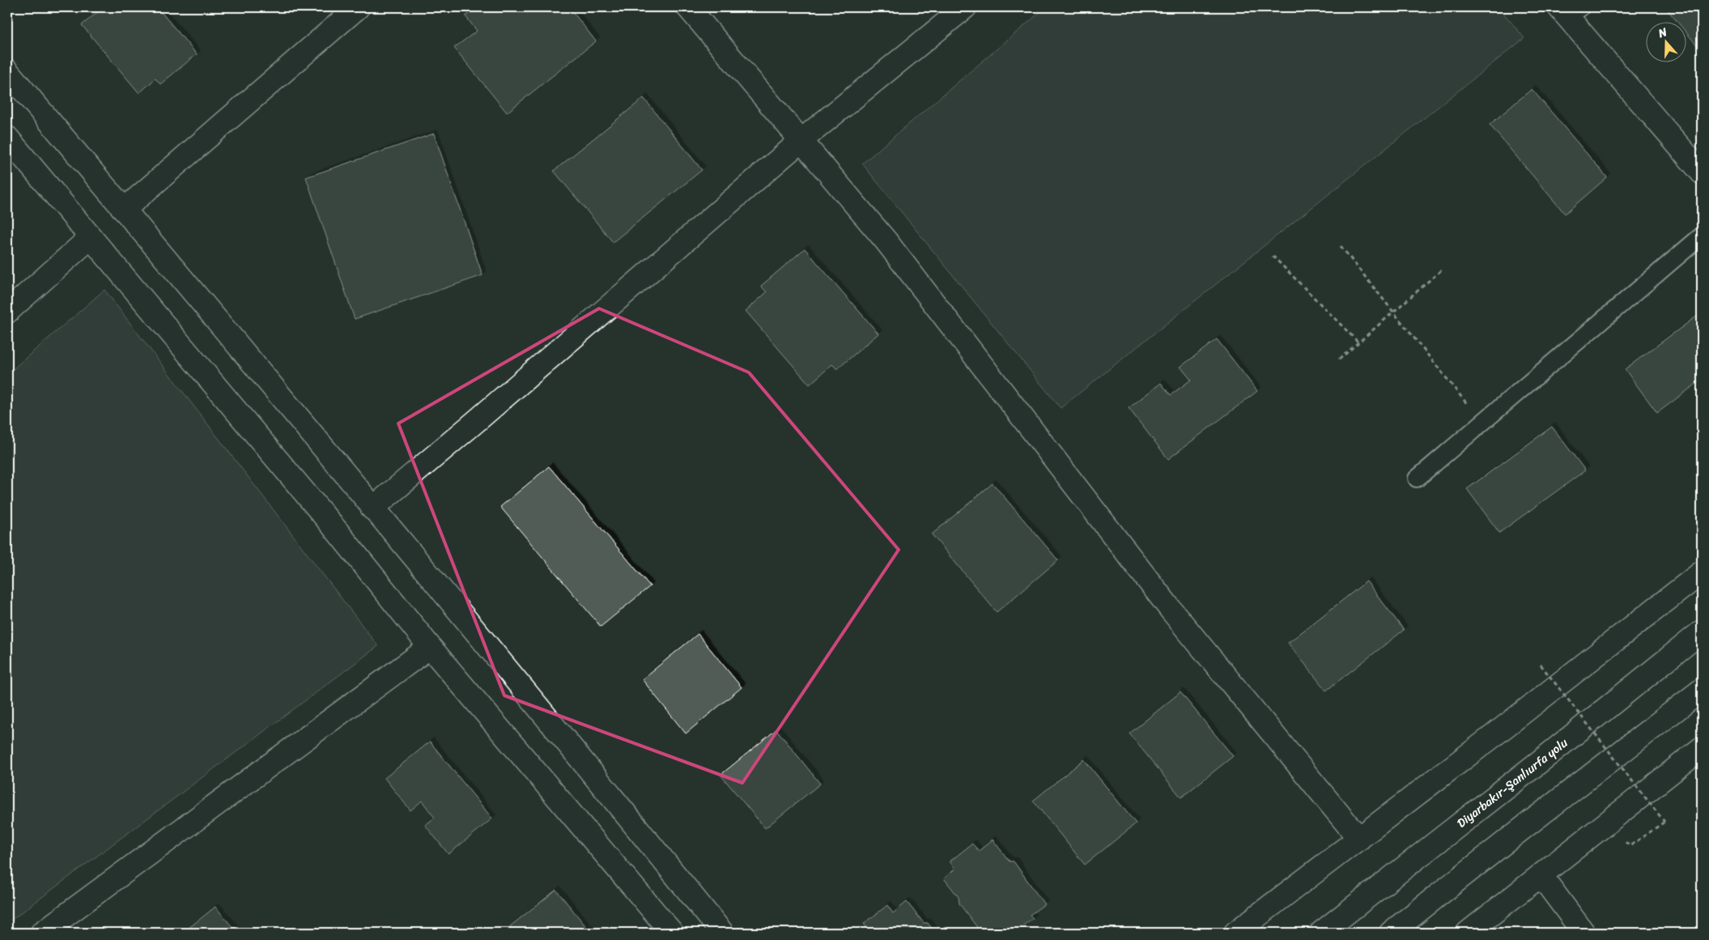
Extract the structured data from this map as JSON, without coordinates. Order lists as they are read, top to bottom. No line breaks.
{"streets":{"main road":["Diyarbakır-Şanlıurfa yolu"]},"north":"top"}
